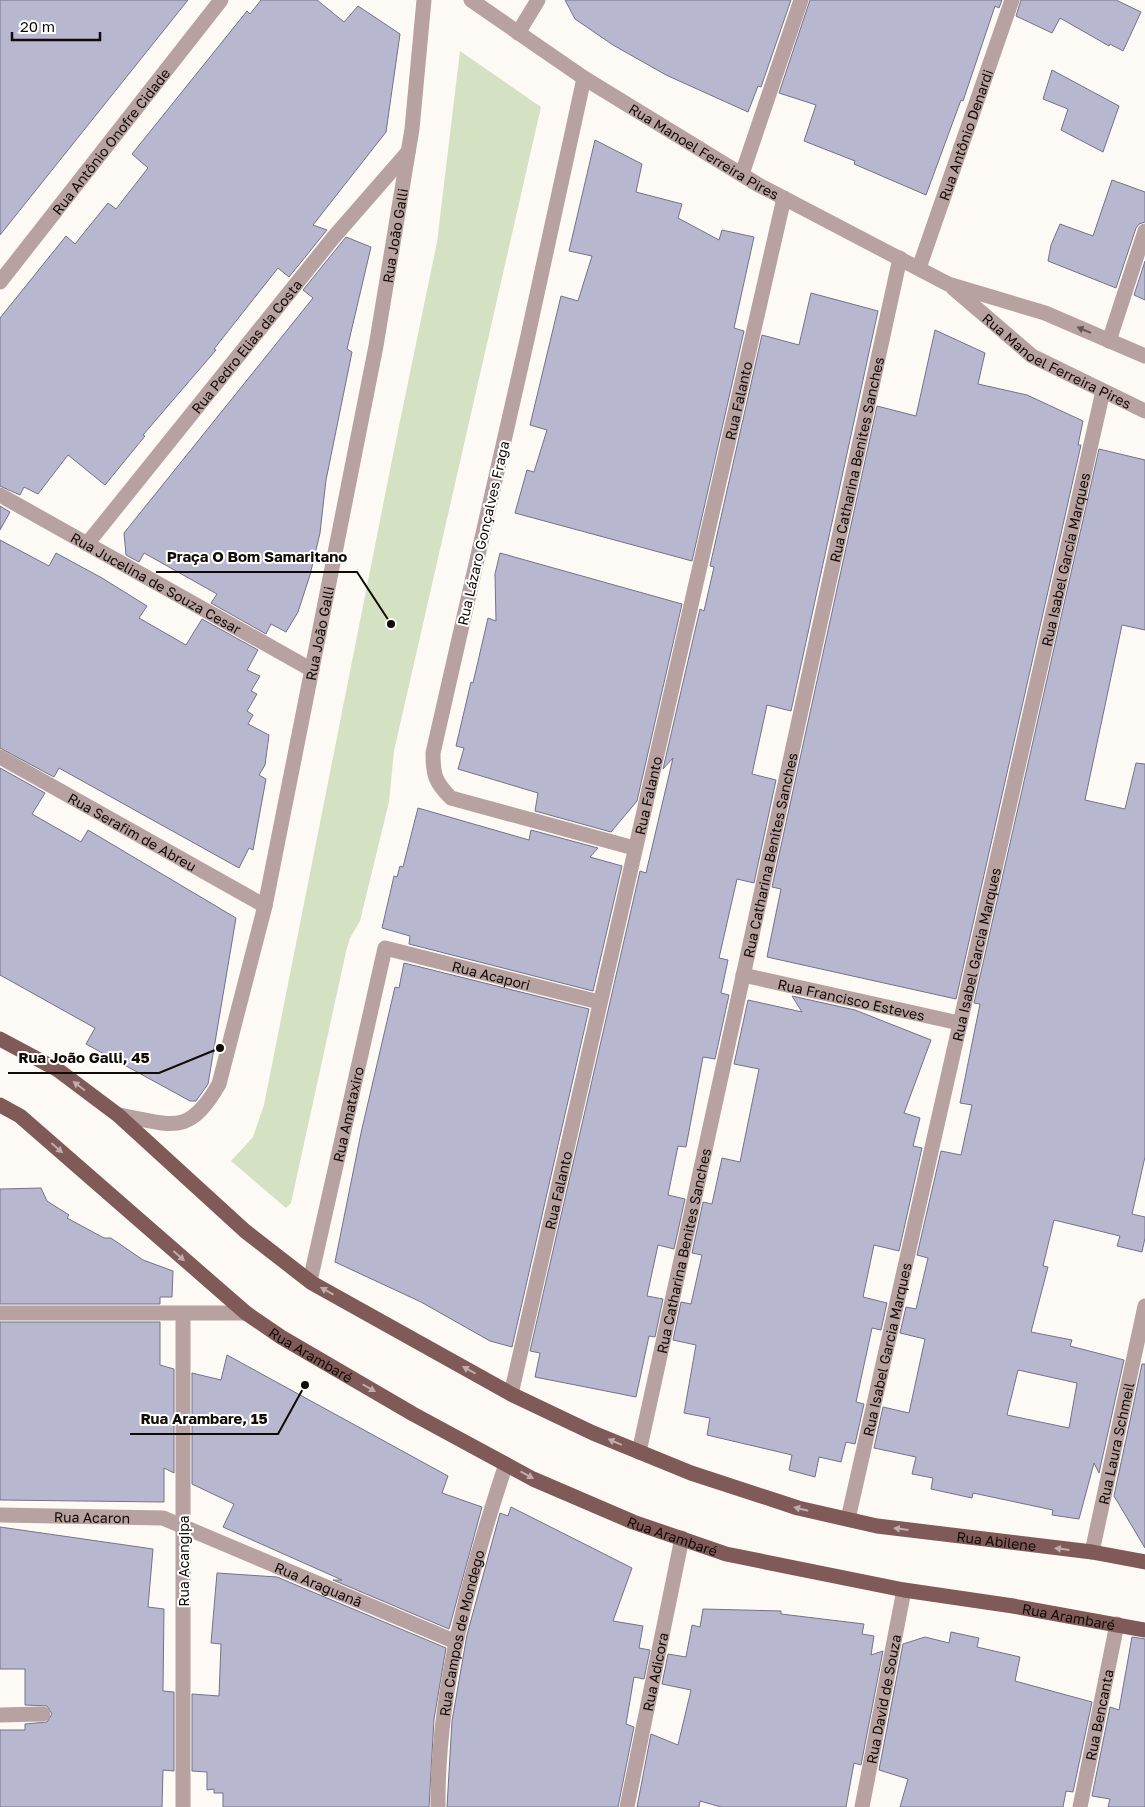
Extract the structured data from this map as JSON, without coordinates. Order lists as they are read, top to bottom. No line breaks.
{"streets":{"main road":["Rua Arambaré","Rua Abilene"],"street":["Rua Antônio Denardi","Rua Antônio Onofre Cidade","Rua Manoel Ferreira Pires","Rua João Galli","Rua Pedro Elias da Costa","Rua Falanto","Rua Catharina Benites Sanches","Rua Lázaro Gonçalves Fraga","Rua Isabel Garcia Marques","Rua Jucelina de Souza Cesar","Rua Serafim de Abreu","Rua Acapori","Rua Francisco Esteves","Rua Amataxiro","Rua Laura Schmeil","Rua Acaron","Rua Acangipa","Rua Araguanã","Rua Campos de Mondego","Rua Adicora","Rua David de Souza","Rua Bencanta"]},"crossings":[["Rua Antônio Denardi","Rua Manoel Ferreira Pires"],["Rua Manoel Ferreira Pires","Rua Falanto"],["Rua Manoel Ferreira Pires","Rua Catharina Benites Sanches"],["Rua Manoel Ferreira Pires","Rua Lázaro Gonçalves Fraga"],["Rua Manoel Ferreira Pires","Rua Isabel Garcia Marques"],["Rua João Galli","Rua Pedro Elias da Costa"],["Rua João Galli","Rua Jucelina de Souza Cesar"],["Rua João Galli","Rua Serafim de Abreu"],["Rua Pedro Elias da Costa","Rua Jucelina de Souza Cesar"],["Rua Falanto","Rua Lázaro Gonçalves Fraga"],["Rua Falanto","Rua Acapori"],["Rua Catharina Benites Sanches","Rua Francisco Esteves"],["Rua Isabel Garcia Marques","Rua Francisco Esteves"],["Rua Isabel Garcia Marques","Rua Abilene"],["Rua Acapori","Rua Amataxiro"],["Rua Arambaré","Rua Campos de Mondego"],["Rua Arambaré","Rua Adicora"],["Rua Arambaré","Rua David de Souza"],["Rua Arambaré","Rua Bencanta"],["Rua Laura Schmeil","Rua Abilene"],["Rua Acaron","Rua Acangipa"],["Rua Acaron","Rua Araguanã"],["Rua Acangipa","Rua Araguanã"],["Rua Araguanã","Rua Campos de Mondego"]],"one_way":["Rua Abilene"],"places":["Praça O Bom Samaritano","Rua João Galli, 45","Rua Arambare, 15"],"scale_bar":"20 m"}
